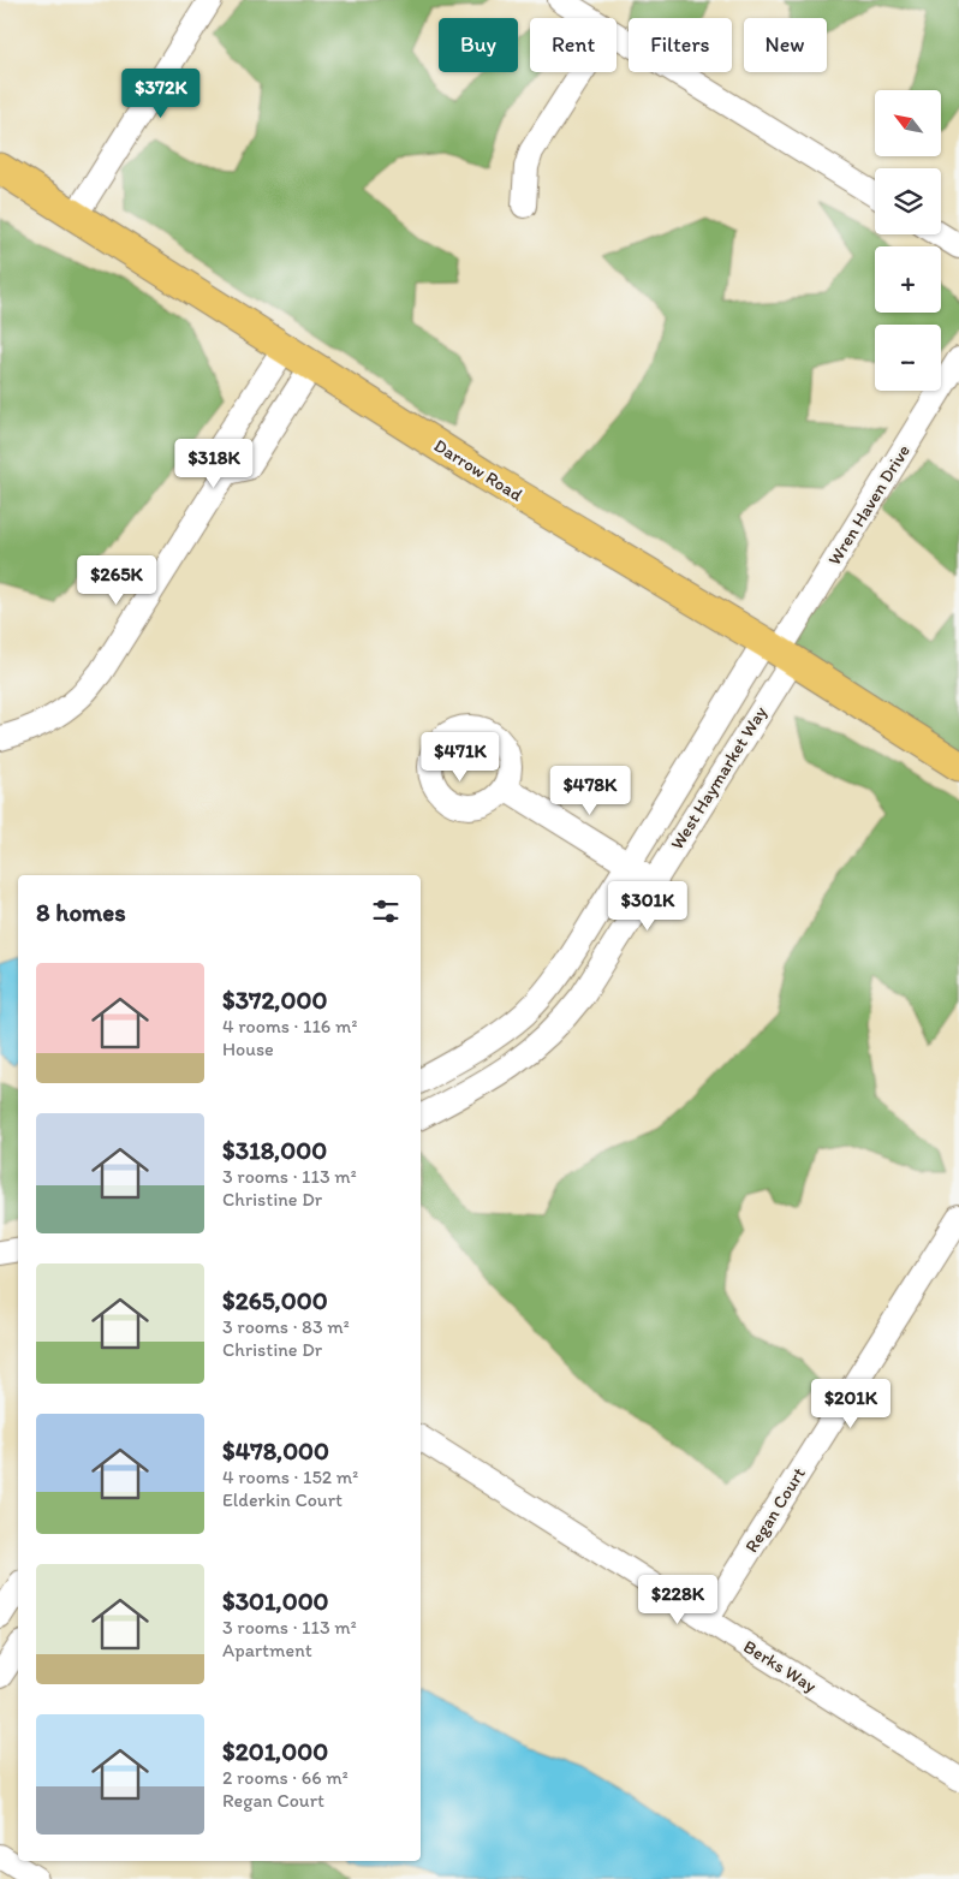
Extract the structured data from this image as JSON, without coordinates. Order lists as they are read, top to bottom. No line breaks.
{"streets":{"main road":["Darrow Road"],"street":["Wren Haven Drive","West Haymarket Way","Regan Court","Berks Way"]},"crossings":[["Darrow Road","Wren Haven Drive"],["Darrow Road","West Haymarket Way"],["Wren Haven Drive","West Haymarket Way"],["Regan Court","Berks Way"]],"north":"top left","page":{"chip":["Buy","Rent","Filters","New"],"price":["$372K","$318K","$265K","$471K","$478K","$301K","$201K","$228K"],"map_buttons":["+","−"],"heading":"8 homes","list":[{"name":"$372,000","note":"4 rooms · 116 m² · House"},{"name":"$318,000","note":"3 rooms · 113 m² · Christine Dr"},{"name":"$265,000","note":"3 rooms · 83 m² · Christine Dr"},{"name":"$478,000","note":"4 rooms · 152 m² · Elderkin Court"},{"name":"$301,000","note":"3 rooms · 113 m² · Apartment"},{"name":"$201,000","note":"2 rooms · 66 m² · Regan Court"}]}}
